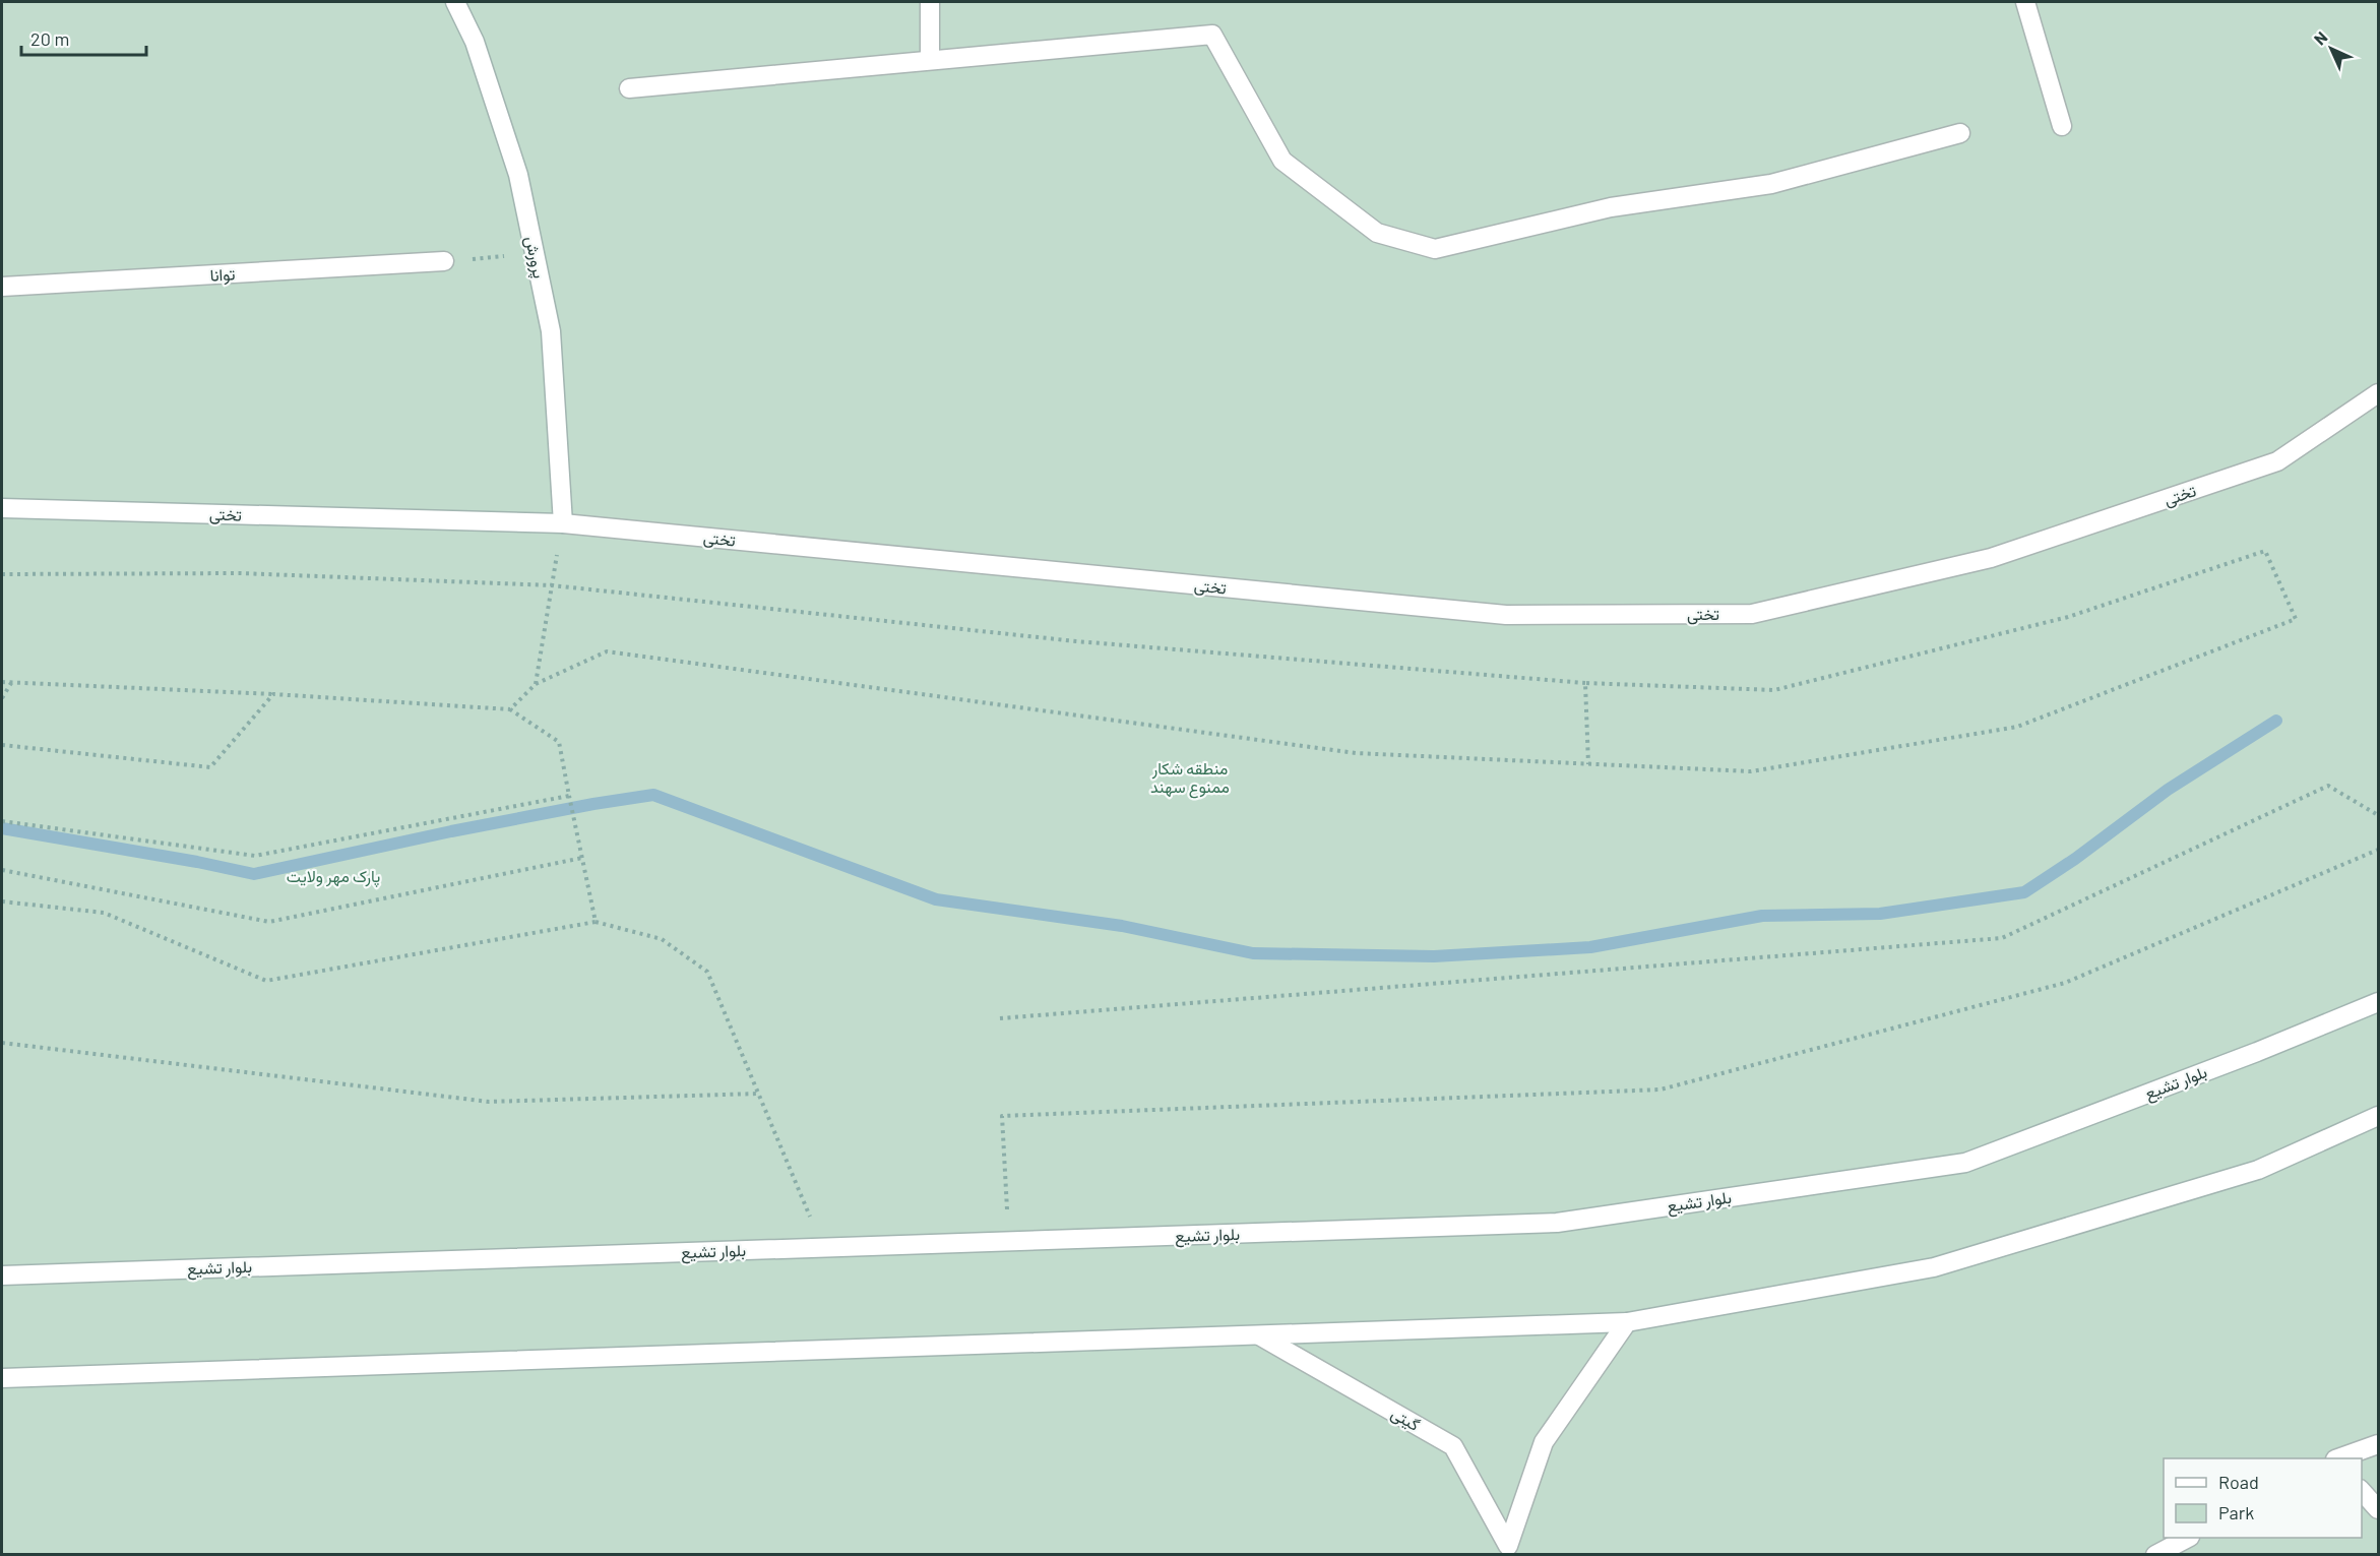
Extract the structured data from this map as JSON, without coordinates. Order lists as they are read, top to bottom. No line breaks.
{"streets":{"main road":["پرورش","توانا","تختی","بلوار تشیع","گیتی"]},"crossings":[["پرورش","تختی"]],"parks":["منطقه شکار ممنوع سهند","پارک مهر ولایت"],"legend":["Road","Park"],"scale_bar":"20 m","north":"top left"}
